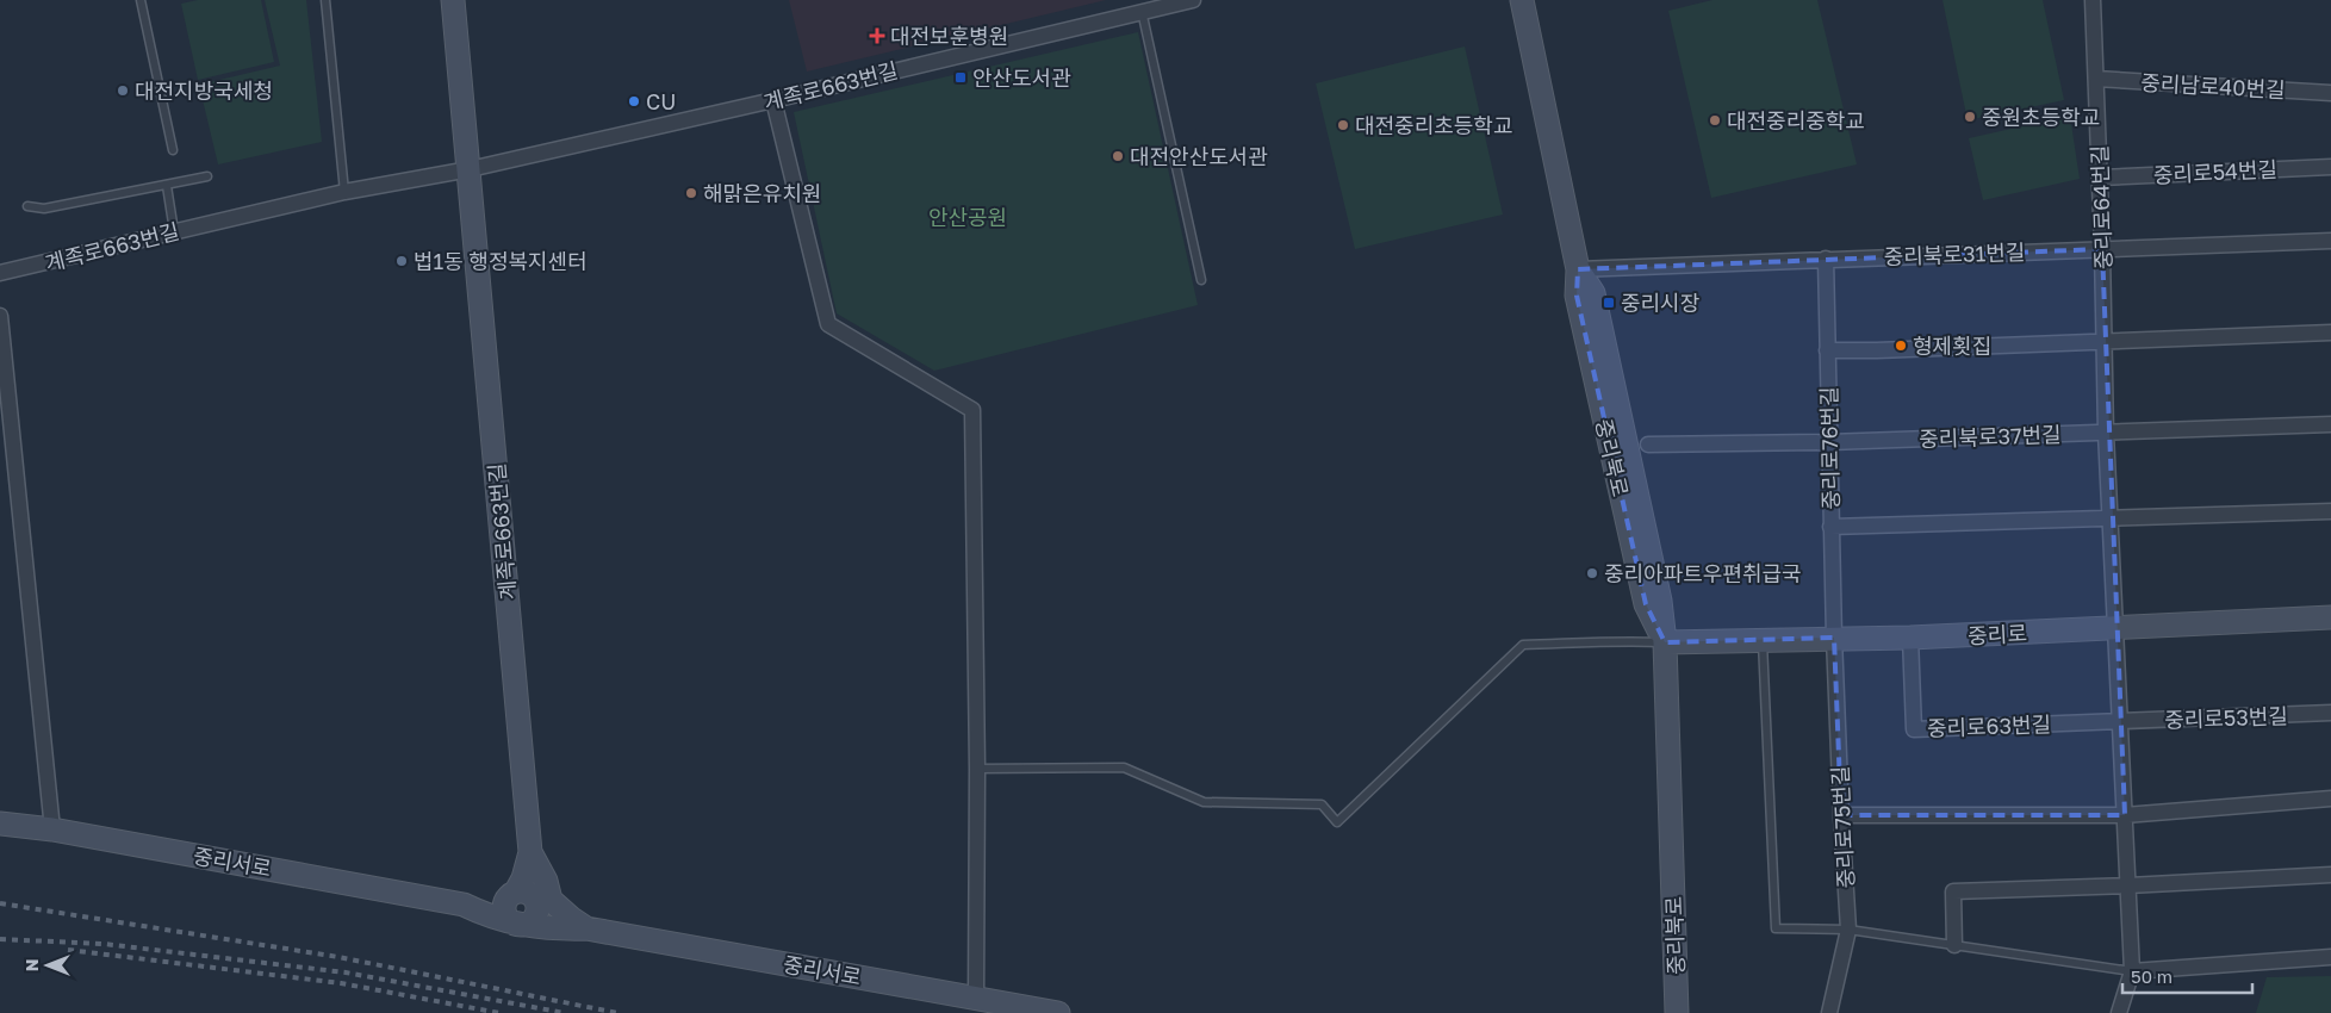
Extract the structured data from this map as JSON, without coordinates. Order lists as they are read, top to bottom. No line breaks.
{"streets":{"main road":["계족로663번길","중리북로","중리로","중리서로"],"street":["중리남로40번길","중리로54번길","중리로64번길","중리북로31번길","중리북로37번길","중리로76번길","중리로53번길","중리로63번길","중리로75번길"]},"crossings":[["중리남로40번길","중리로64번길"],["중리로54번길","중리로64번길"],["중리로64번길","중리북로31번길"],["중리로64번길","중리북로37번길"],["중리로64번길","중리로"],["중리북로31번길","중리로76번길"],["중리북로31번길","중리북로"],["중리북로37번길","중리로76번길"],["중리로76번길","중리로"],["중리로76번길","중리로75번길"],["중리북로","중리로"],["중리로","중리로63번길"],["중리로","중리로75번길"],["중리로53번길","중리로63번길"]],"parks":["안산공원"],"places":{"health":["대전보훈병원"],"transit":["안산도서관","중리시장"],"other":["대전지방국세청","CU","중원초등학교","대전중리중학교","대전중리초등학교","대전안산도서관","해맑은유치원","법1동 행정복지센터","형제횟집","중리아파트우편취급국"]},"scale_bar":"50 m","north":"left"}
